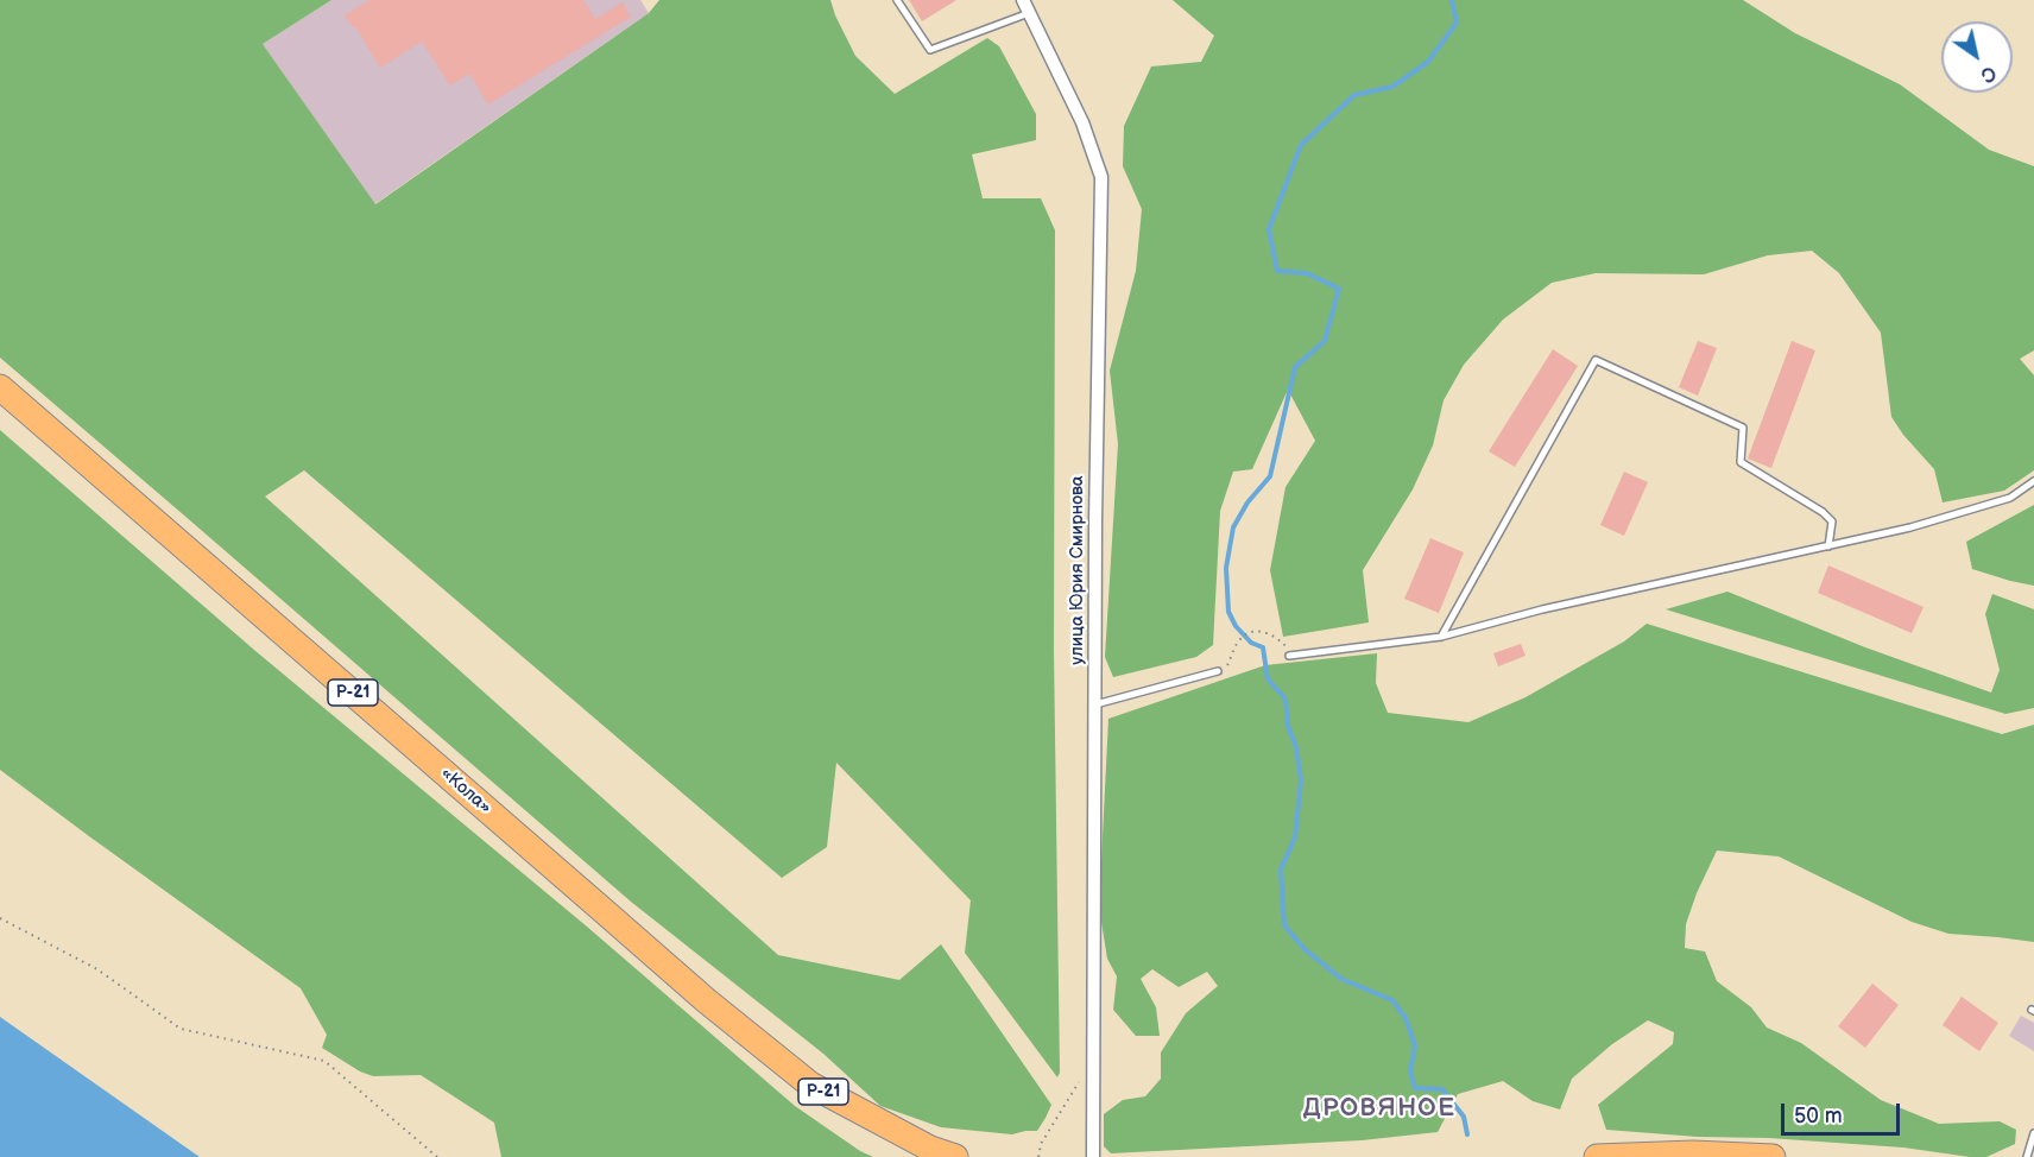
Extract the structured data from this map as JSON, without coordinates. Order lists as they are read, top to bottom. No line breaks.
{"streets":{"highway":["Р-21","«Кола»"],"street":["улица Юрия Смирнова"]},"districts":["ДРОВЯНОЕ"],"scale_bar":"50 m","north":"bottom right"}
